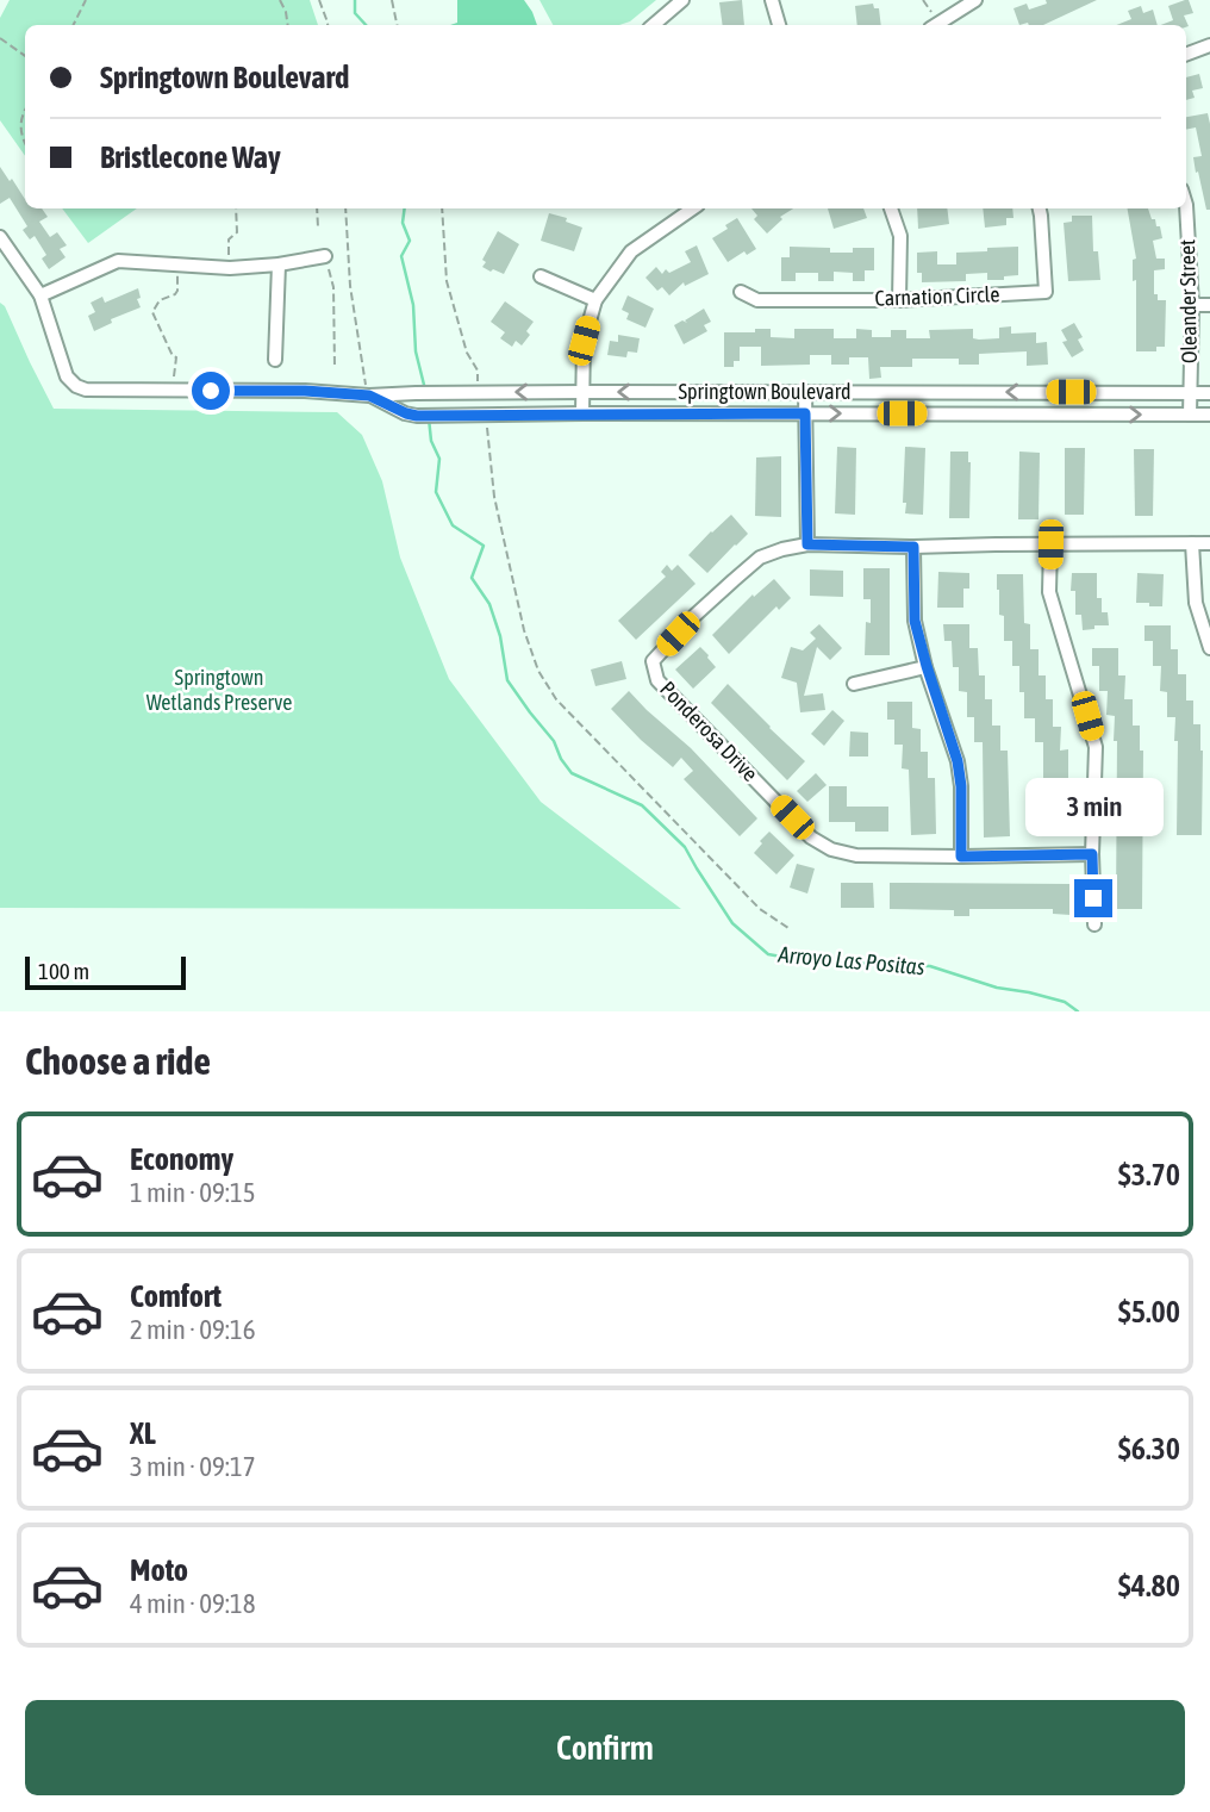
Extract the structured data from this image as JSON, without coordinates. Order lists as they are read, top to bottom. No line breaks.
{"streets":{"street":["Carnation Circle","Oleander Street","Springtown Boulevard","Ponderosa Drive"]},"crossings":[["Oleander Street","Springtown Boulevard"]],"water":["Arroyo Las Positas"],"parks":["Springtown Wetlands Preserve"],"scale_bar":"100 m","page":{"banner":["Springtown Boulevard","Bristlecone Way"],"bubble":"3 min","scale":"100 m","heading":"Choose a ride","list":[{"name":"Economy","note":"1 min · 09:15","value":"$3.70"},{"name":"Comfort","note":"2 min · 09:16","value":"$5.00"},{"name":"XL","note":"3 min · 09:17","value":"$6.30"},{"name":"Moto","note":"4 min · 09:18","value":"$4.80"}],"buttons":"Confirm"}}
